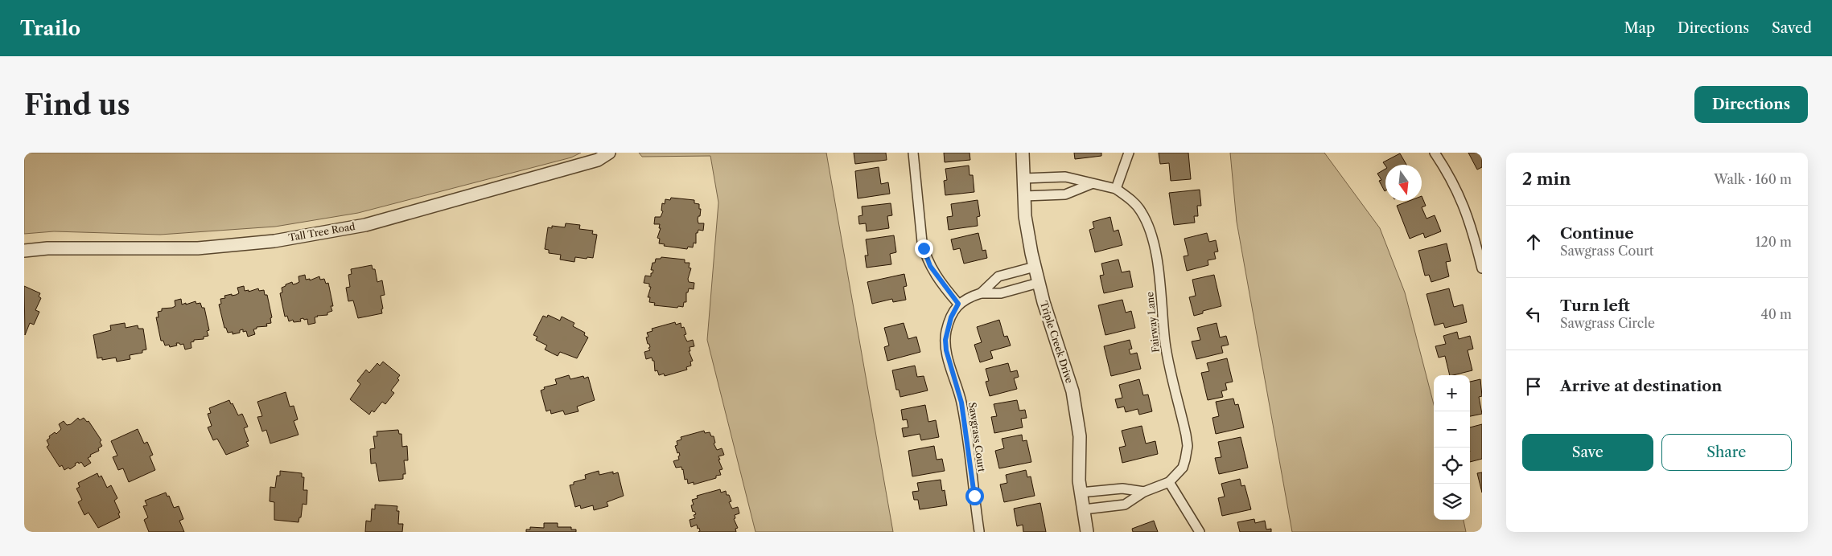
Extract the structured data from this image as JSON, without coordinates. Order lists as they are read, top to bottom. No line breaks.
{"streets":{"street":["Tall Tree Road","Fairway Lane","Triple Creek Drive","Sawgrass Court"]},"crossings":[["Fairway Lane","Triple Creek Drive"]],"north":"bottom","page":{"header":"Trailo","nav":["Map","Directions","Saved"],"buttons":["Directions",["Save","Share"]],"title":"Find us","heading":["2 min","Walk · 160 m"],"list":[["Continue","Sawgrass Court","120 m"],["Turn left","Sawgrass Circle","40 m"],"Arrive at destination"],"map_buttons":["+","−"]}}
